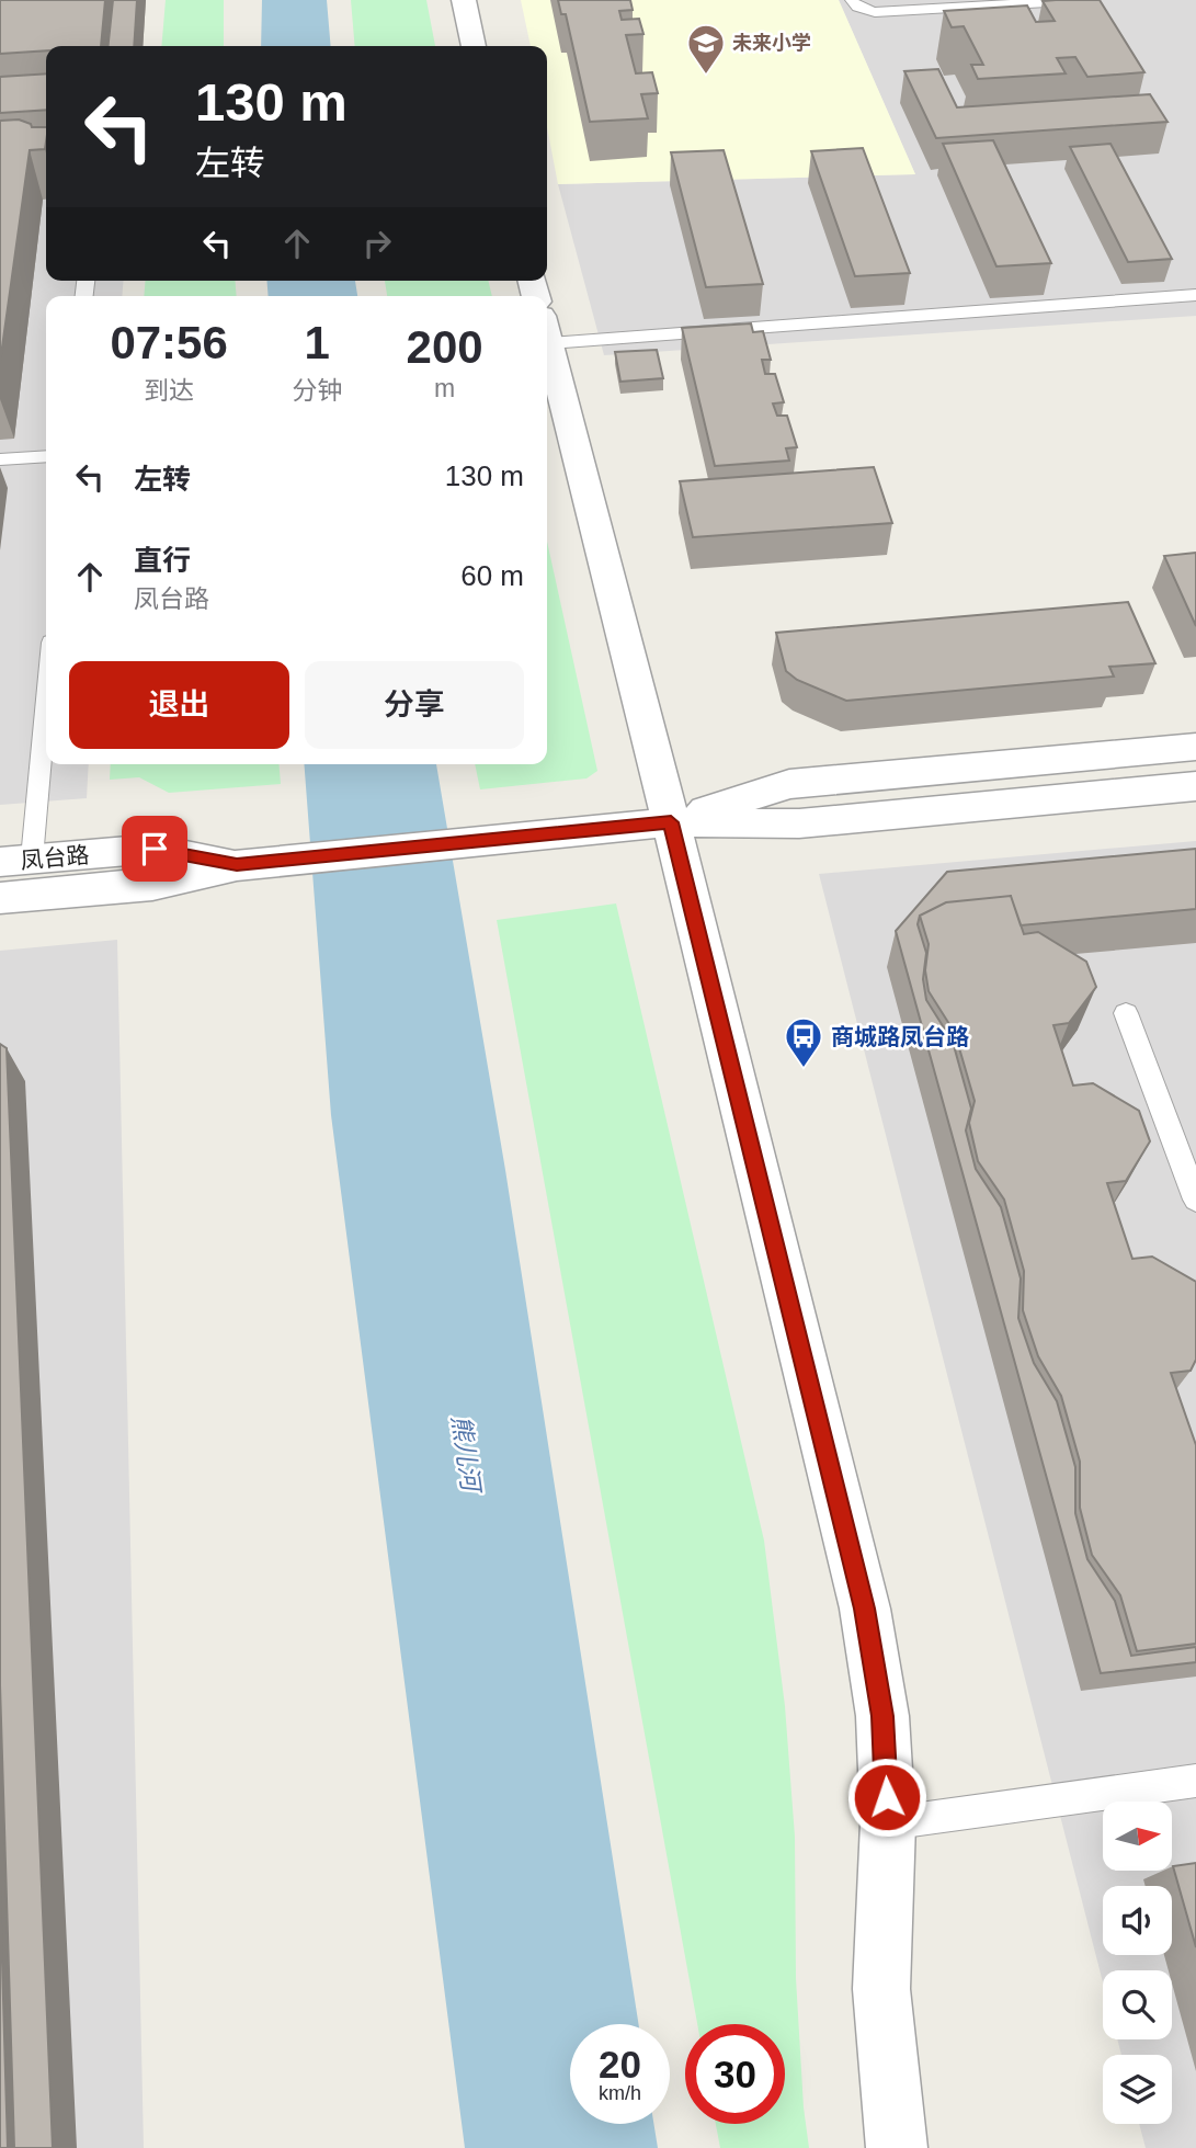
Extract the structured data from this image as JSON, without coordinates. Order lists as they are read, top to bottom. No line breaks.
{"streets":{"street":["凤台路"]},"water":["熊儿河"],"places":{"school or university":["未来小学"],"bus stop":["商城路凤台路"]},"north":"right","page":{"turn":["130 m","左转"],"eta":["07:56","到达","1","分钟","200","m"],"list":[{"name":"左转","value":"130 m"},{"name":"直行","note":"凤台路","value":"60 m"}],"buttons":["退出","分享"],"speed":"20 km/h","limit":"30"}}
